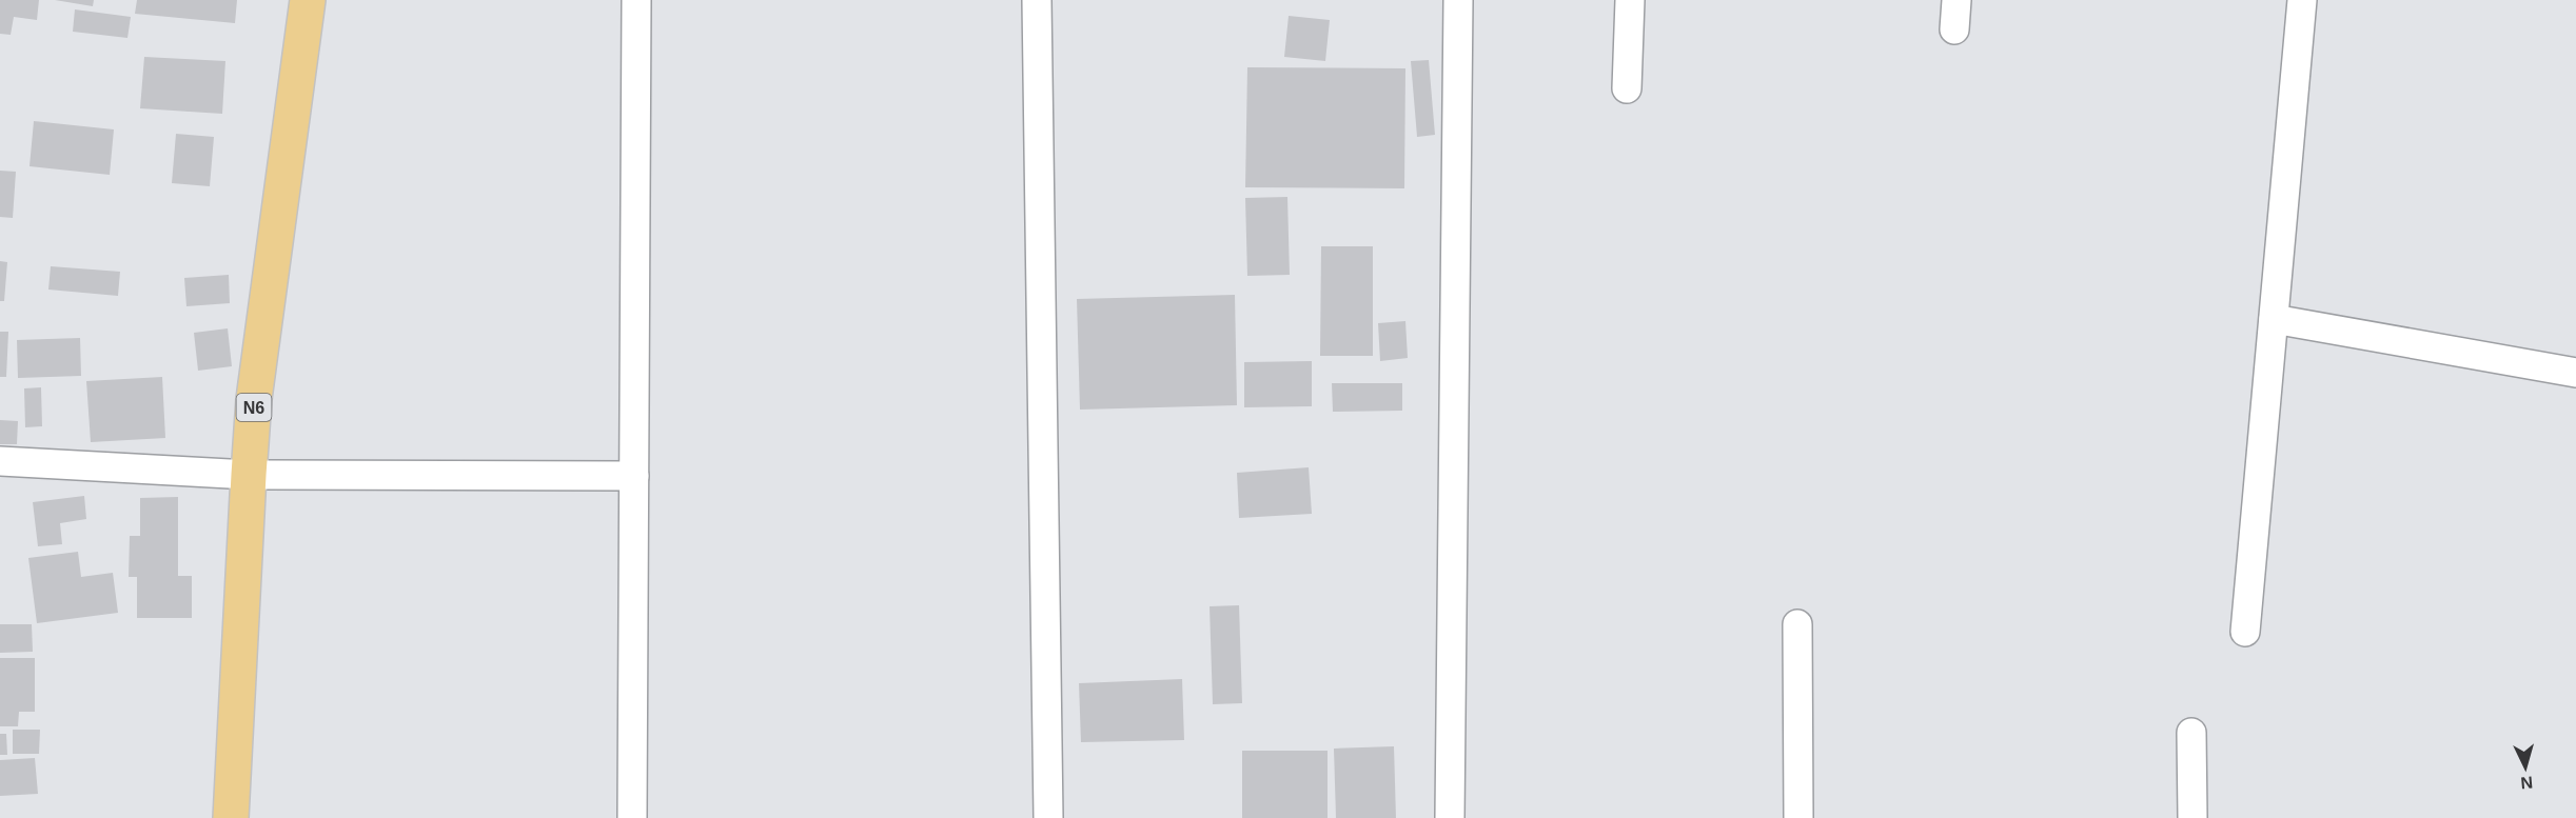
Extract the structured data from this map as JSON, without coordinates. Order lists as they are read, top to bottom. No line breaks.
{"streets":{"highway":["N6"]},"north":"bottom"}
